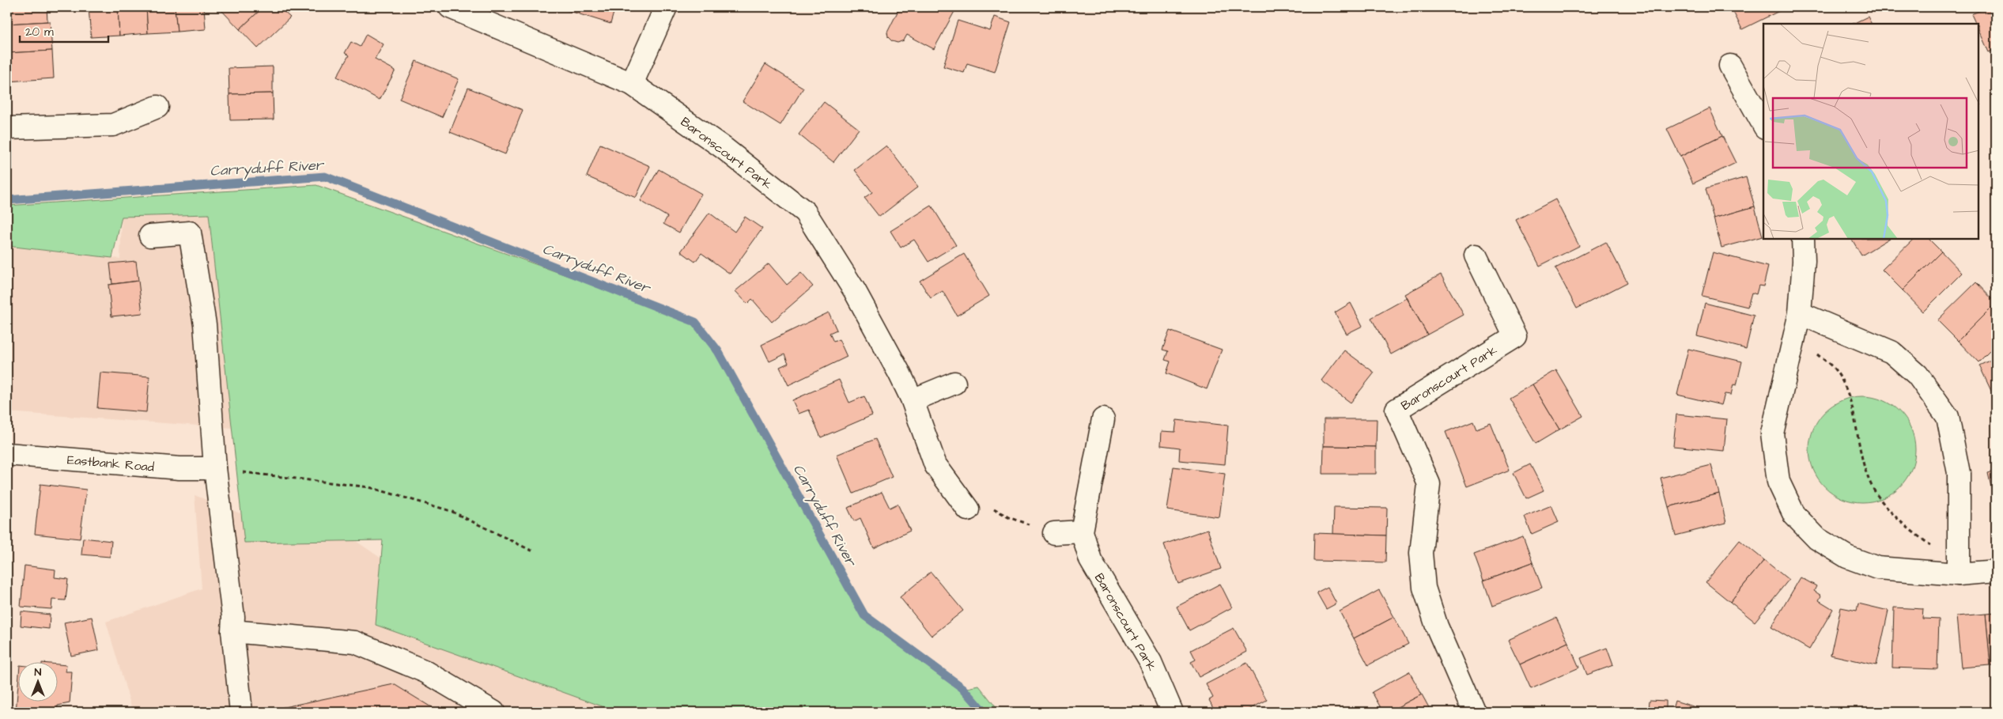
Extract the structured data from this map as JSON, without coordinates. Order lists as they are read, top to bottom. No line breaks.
{"streets":{"street":["Baronscourt Park","Eastbank Road"]},"water":["Carryduff River"],"scale_bar":"20 m","north":"top"}
